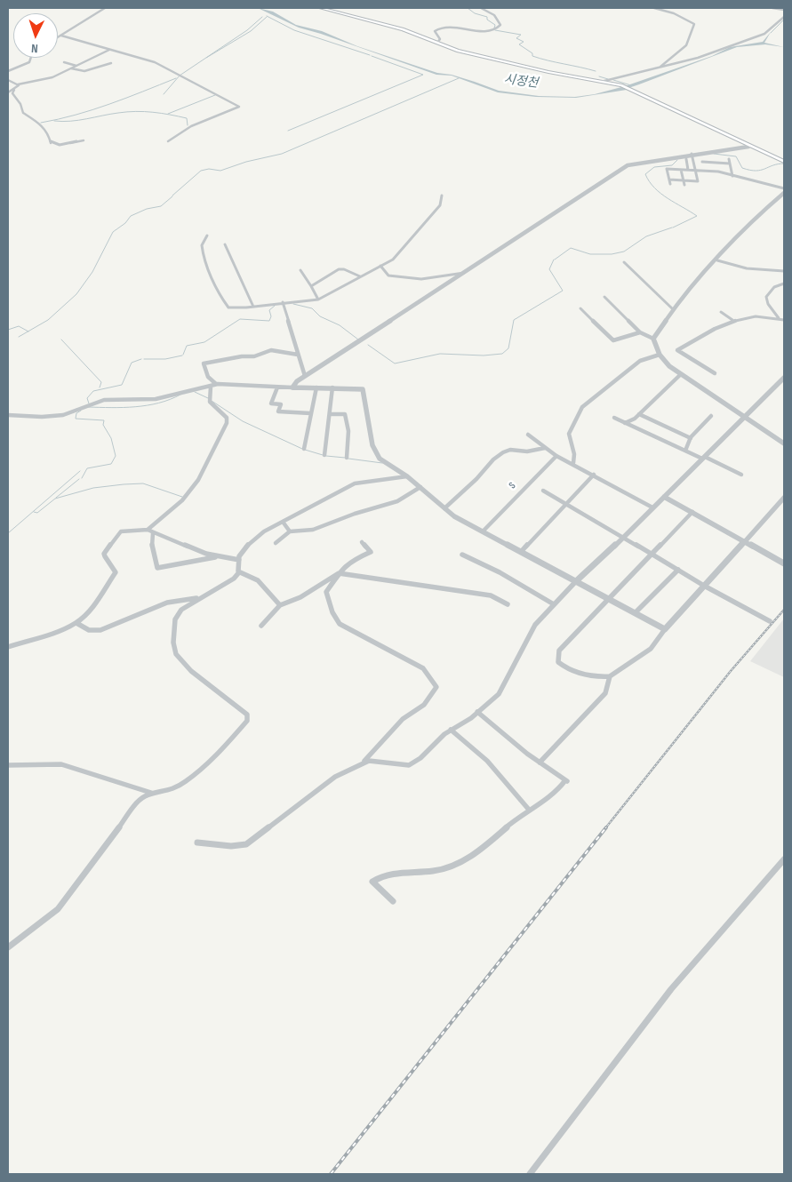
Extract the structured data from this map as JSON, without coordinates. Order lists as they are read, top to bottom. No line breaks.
{"streets":{"street":["s"]},"water":["시정천"],"north":"bottom"}
